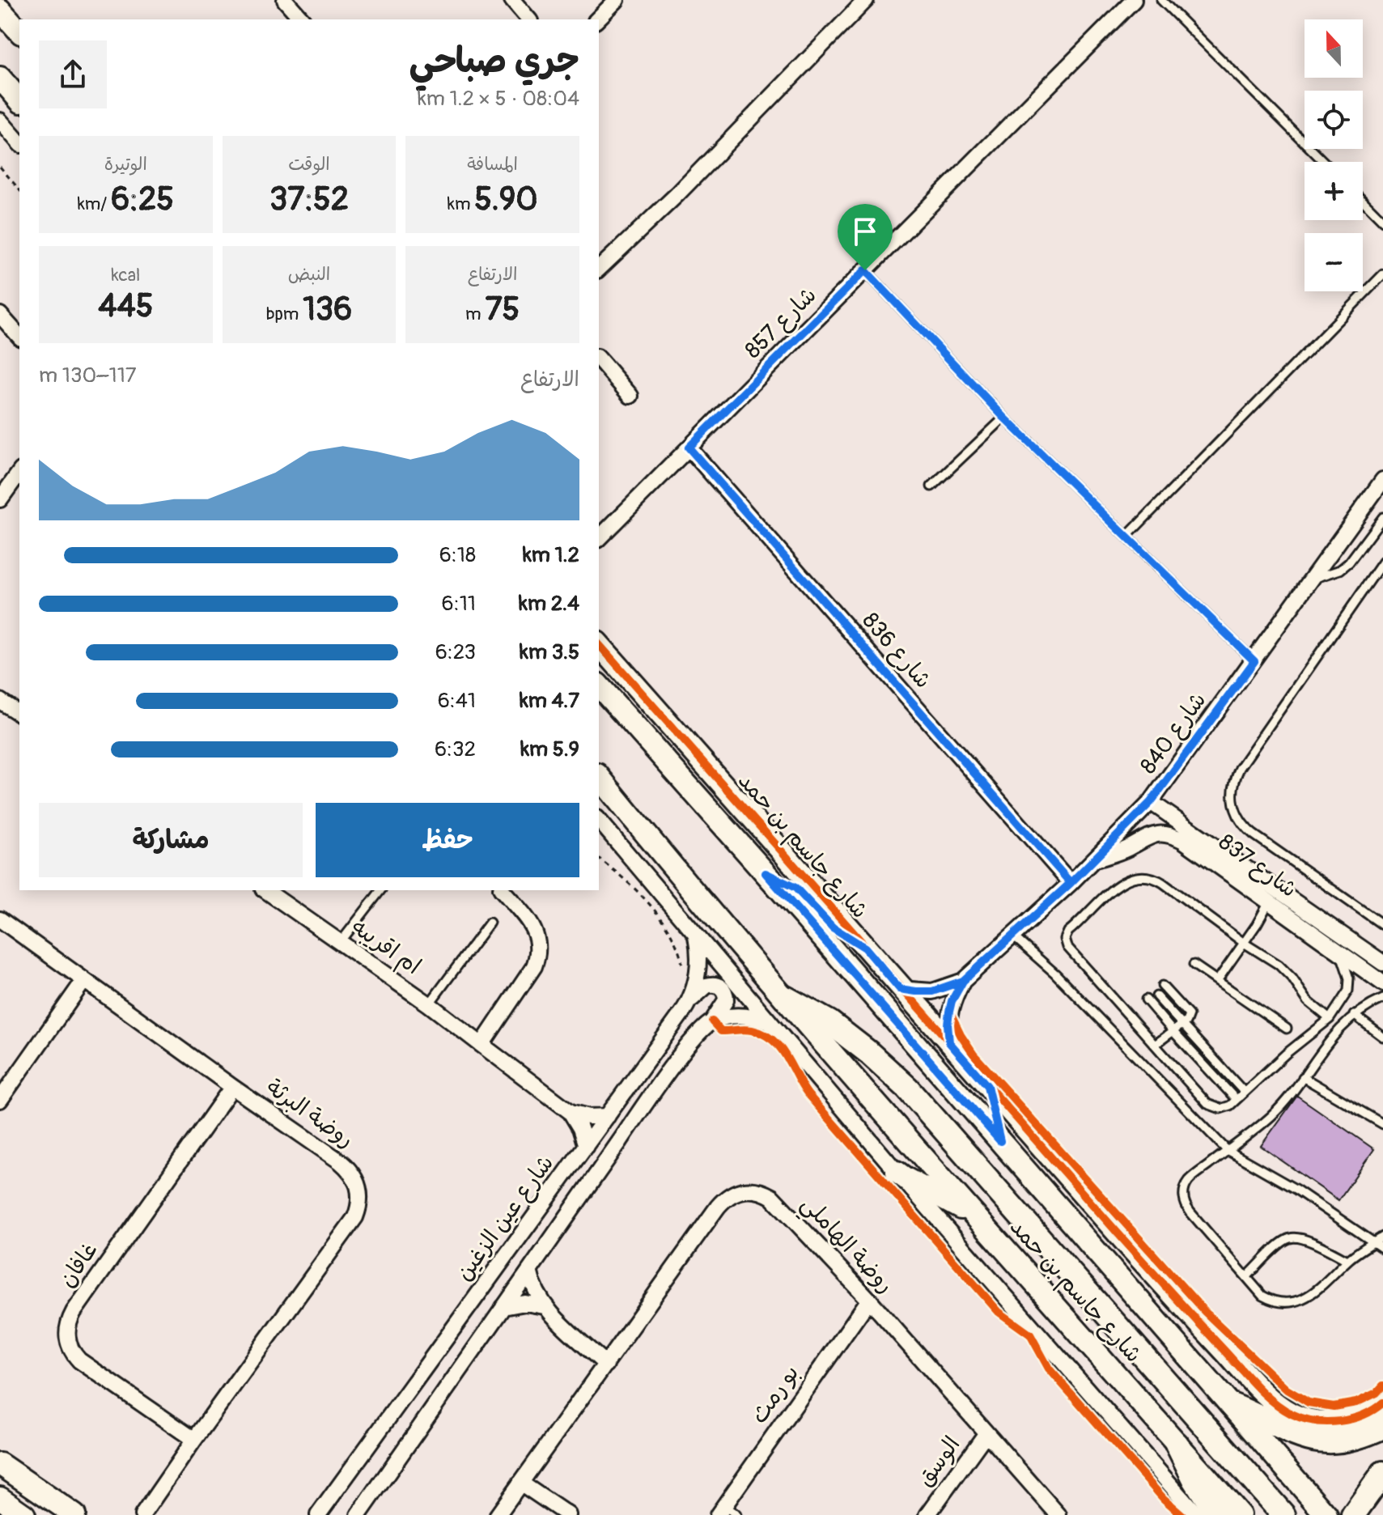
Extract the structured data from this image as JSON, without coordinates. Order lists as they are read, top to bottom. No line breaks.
{"streets":{"main road":["شارع جاسم بن حمد"],"street":["شارع 857","شارع 836","شارع 840","شارع 837","ام اقريبه","روضة البرثة","شارع عين الزغين","روضة الهاملي","غافان","بو رمث","الوسق"]},"crossings":[["شارع 857","شارع 836"],["شارع 836","شارع 840"],["شارع 840","شارع جاسم بن حمد"],["شارع 840","شارع 837"],["ام اقريبه","شارع عين الزغين"],["روضة البرثة","غافان"],["روضة الهاملي","بو رمث"],["روضة الهاملي","الوسق"]],"north":"top","page":{"map_buttons":["+","−"],"heading":["جري صباحي","08:04 · 5 × 1.2 km"],"stats":[["المسافة","5.90 km"],["الوقت","37:52"],["الوتيرة","6:25 /km"],["الارتفاع","75 m"],["النبض","136 bpm"],["kcal","445"]],"chart":["الارتفاع","117–130 m"],"list":[{"name":"1.2 km","note":"6:18"},{"name":"2.4 km","note":"6:11"},{"name":"3.5 km","note":"6:23"},{"name":"4.7 km","note":"6:41"},{"name":"5.9 km","note":"6:32"}],"buttons":["حفظ","مشاركة"]}}
